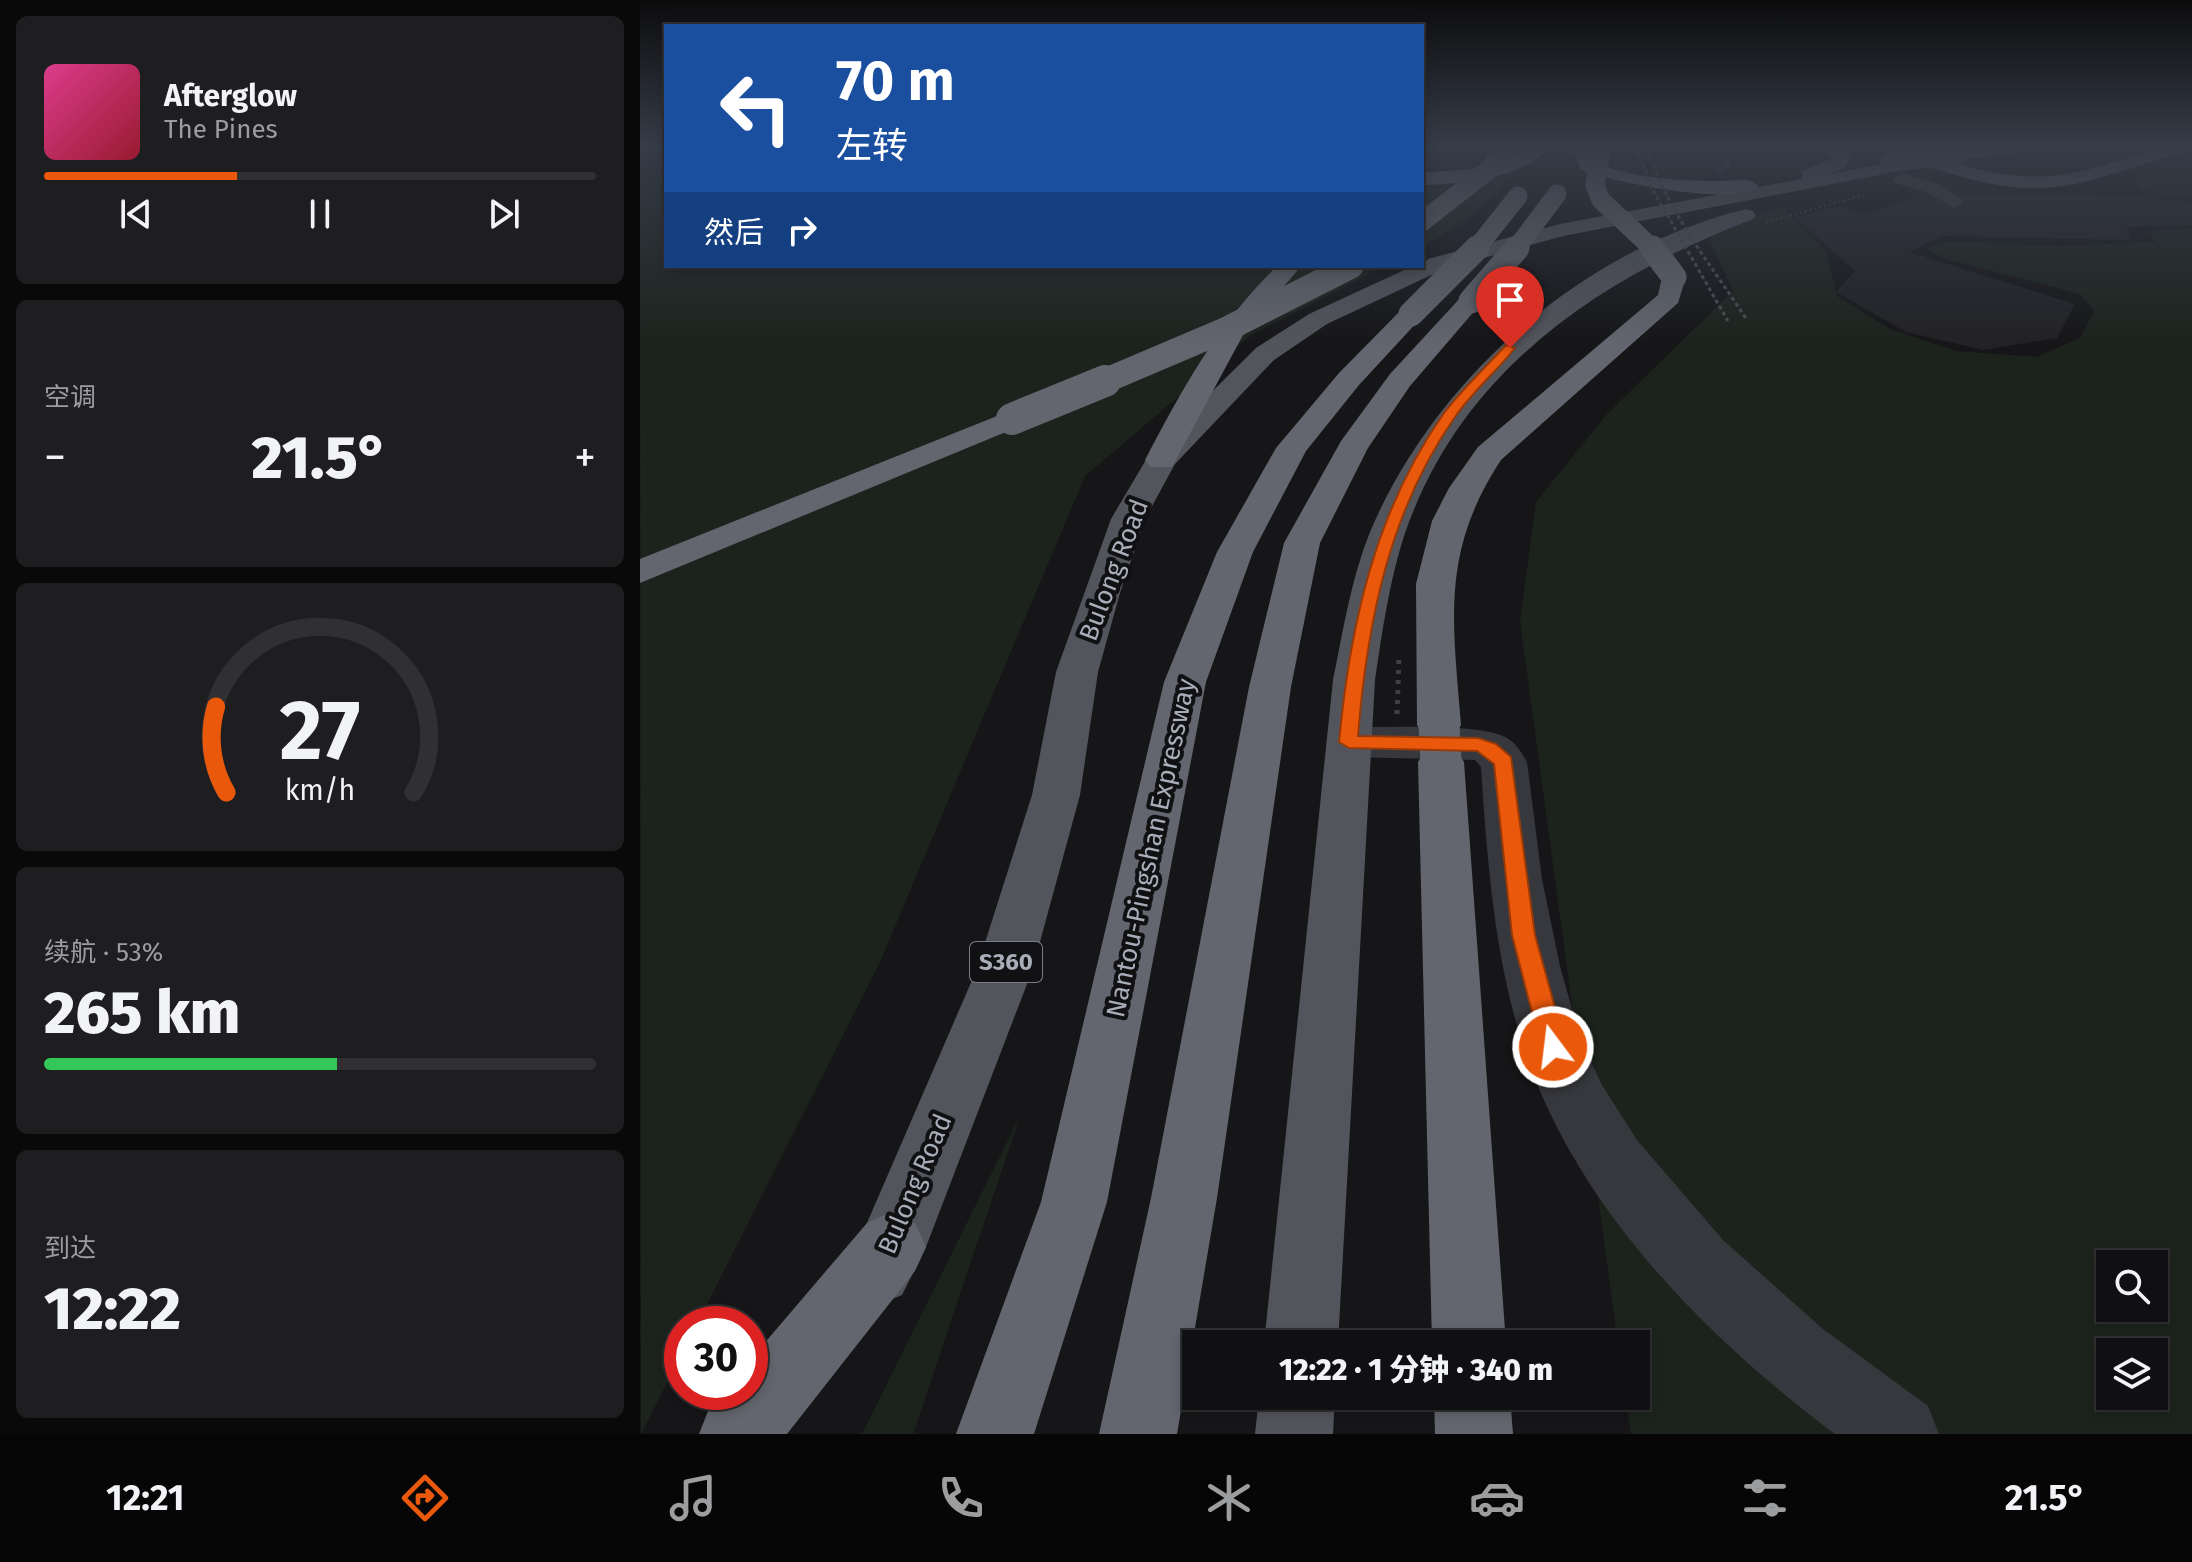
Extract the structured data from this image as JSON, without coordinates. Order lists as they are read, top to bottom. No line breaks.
{"streets":{"highway":["Nantou-Pingshan Expressway"],"main road":["Bulong Road","S360"]},"page":{"turn":["70 m","左转"],"song":["Afterglow","The Pines"],"then":"然后","tile":["空调",["续航 · 53%","265 km"],["到达","12:22"]],"heat":["−","21.5°","+"],"limit":"30","trip":"12:22 · 1 分钟 · 340 m","tabs":["12:21","21.5°"],"gauge":["27","km/h"]}}
